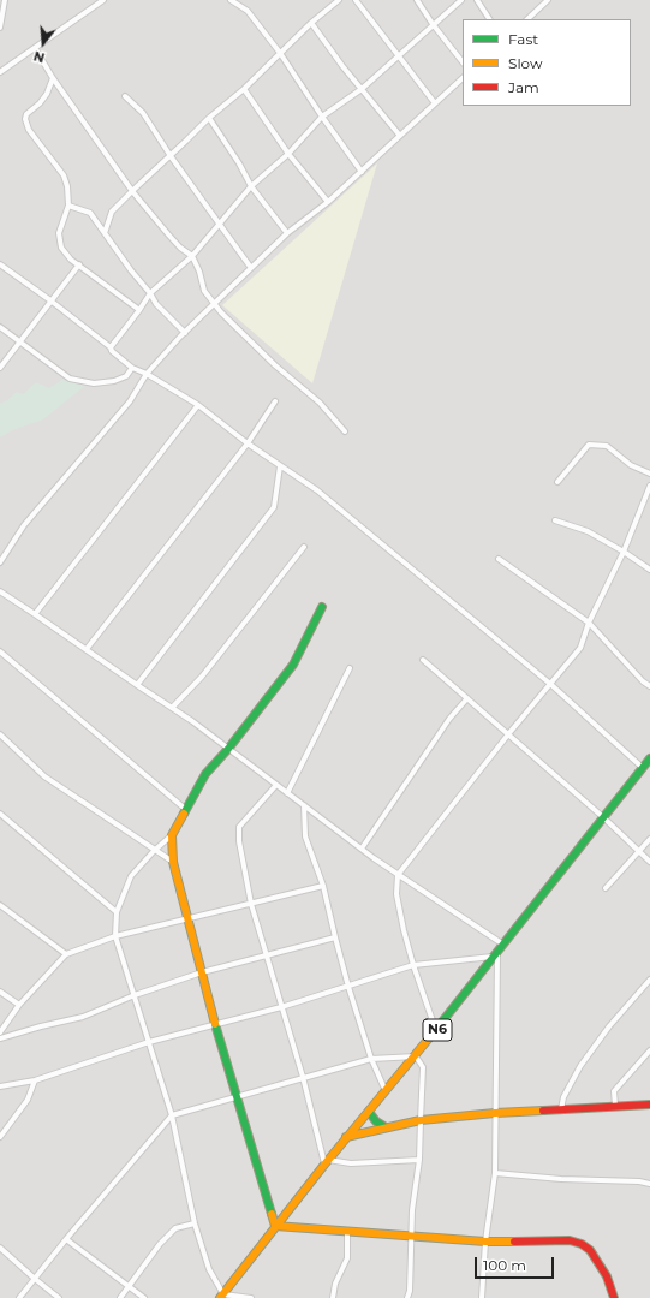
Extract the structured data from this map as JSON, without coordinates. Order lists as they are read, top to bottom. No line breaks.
{"streets":{"main road":["N6"]},"legend":["Fast","Slow","Jam"],"scale_bar":"100 m","north":"bottom"}
